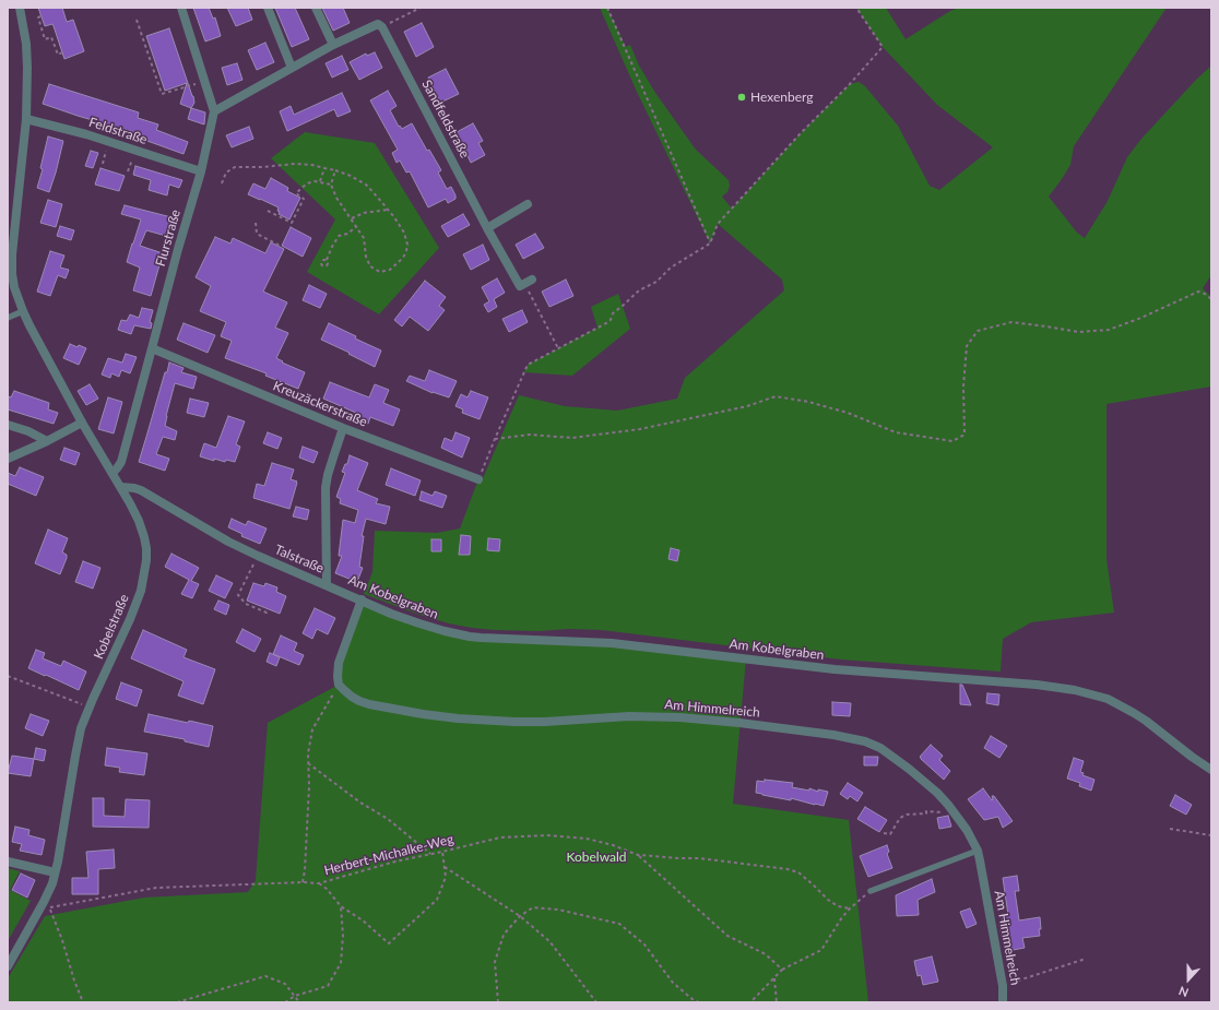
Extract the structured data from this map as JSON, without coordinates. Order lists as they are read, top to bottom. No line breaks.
{"streets":{"street":["Sandfeldstraße","Feldstraße","Flurstraße","Kreuzäckerstraße","Talstraße","Am Kobelgraben","Kobelstraße","Am Himmelreich"],"path":["Herbert-Michalke-Weg"]},"crossings":[["Feldstraße","Flurstraße"],["Feldstraße","Kobelstraße"],["Flurstraße","Kreuzäckerstraße"],["Flurstraße","Kobelstraße"],["Kreuzäckerstraße","Talstraße"],["Talstraße","Am Kobelgraben"],["Talstraße","Kobelstraße"],["Kobelstraße","Herbert-Michalke-Weg"]],"parks":["Kobelwald"],"places":["Hexenberg"],"north":"bottom"}
